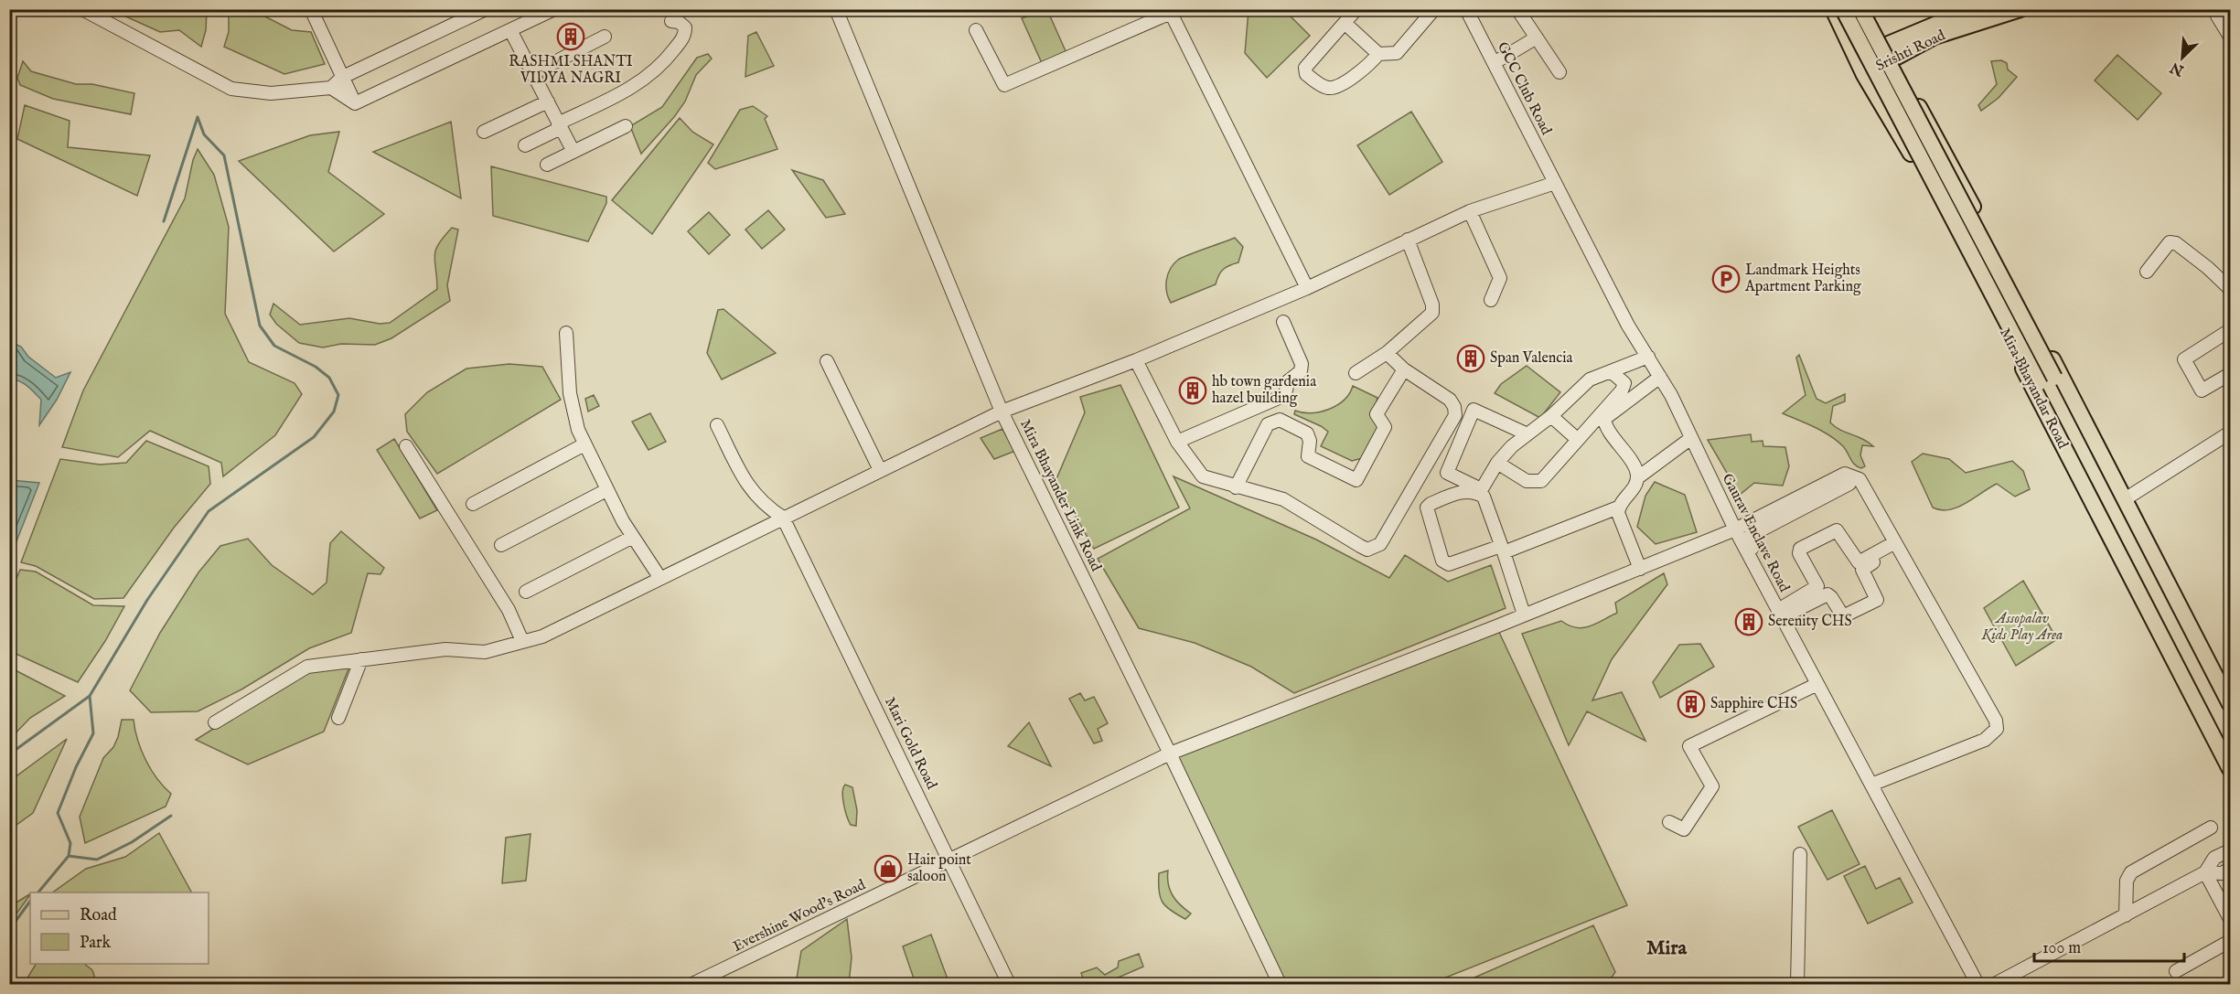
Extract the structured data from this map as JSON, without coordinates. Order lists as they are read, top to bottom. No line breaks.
{"streets":{"main road":["Srishti Road","Mira Bhayandar Road"],"street":["GCC Club Road","Mira Bhayander Link Road","Gaurav Enclave Road","Mari Gold Road","Evershine Wood's Road"]},"crossings":[["Srishti Road","Mira Bhayandar Road"],["GCC Club Road","Gaurav Enclave Road"],["Mira Bhayander Link Road","Evershine Wood's Road"],["Gaurav Enclave Road","Evershine Wood's Road"],["Mari Gold Road","Evershine Wood's Road"]],"districts":["Mira"],"parks":["Assopalav Kids Play Area"],"places":{"building":["RASHMI SHANTI VIDYA NAGRI","Span Valencia","hb town gardenia hazel building","Serenity CHS","Sapphire CHS"],"parking":["Landmark Heights Apartment Parking"],"shop":["Hair point saloon"]},"legend":["Road","Park"],"scale_bar":"100 m","north":"bottom left"}
